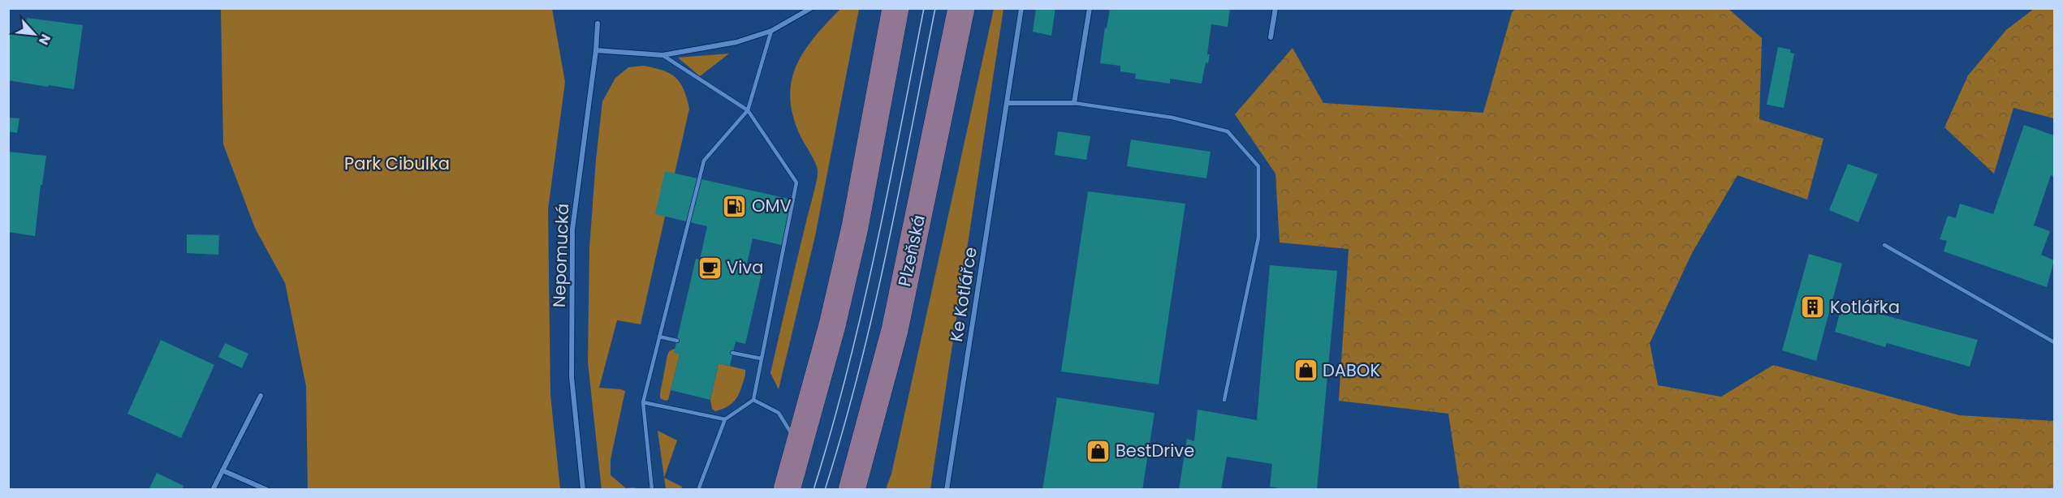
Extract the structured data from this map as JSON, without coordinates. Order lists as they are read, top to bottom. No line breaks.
{"streets":{"main road":["Plzeňská"],"street":["Nepomucká","Ke Kotlářce"]},"parks":["Park Cibulka"],"places":{"fuel station":["OMV"],"cafe":["Viva"],"building":["Kotlářka"],"shop":["DABOK","BestDrive"]},"north":"bottom right"}
